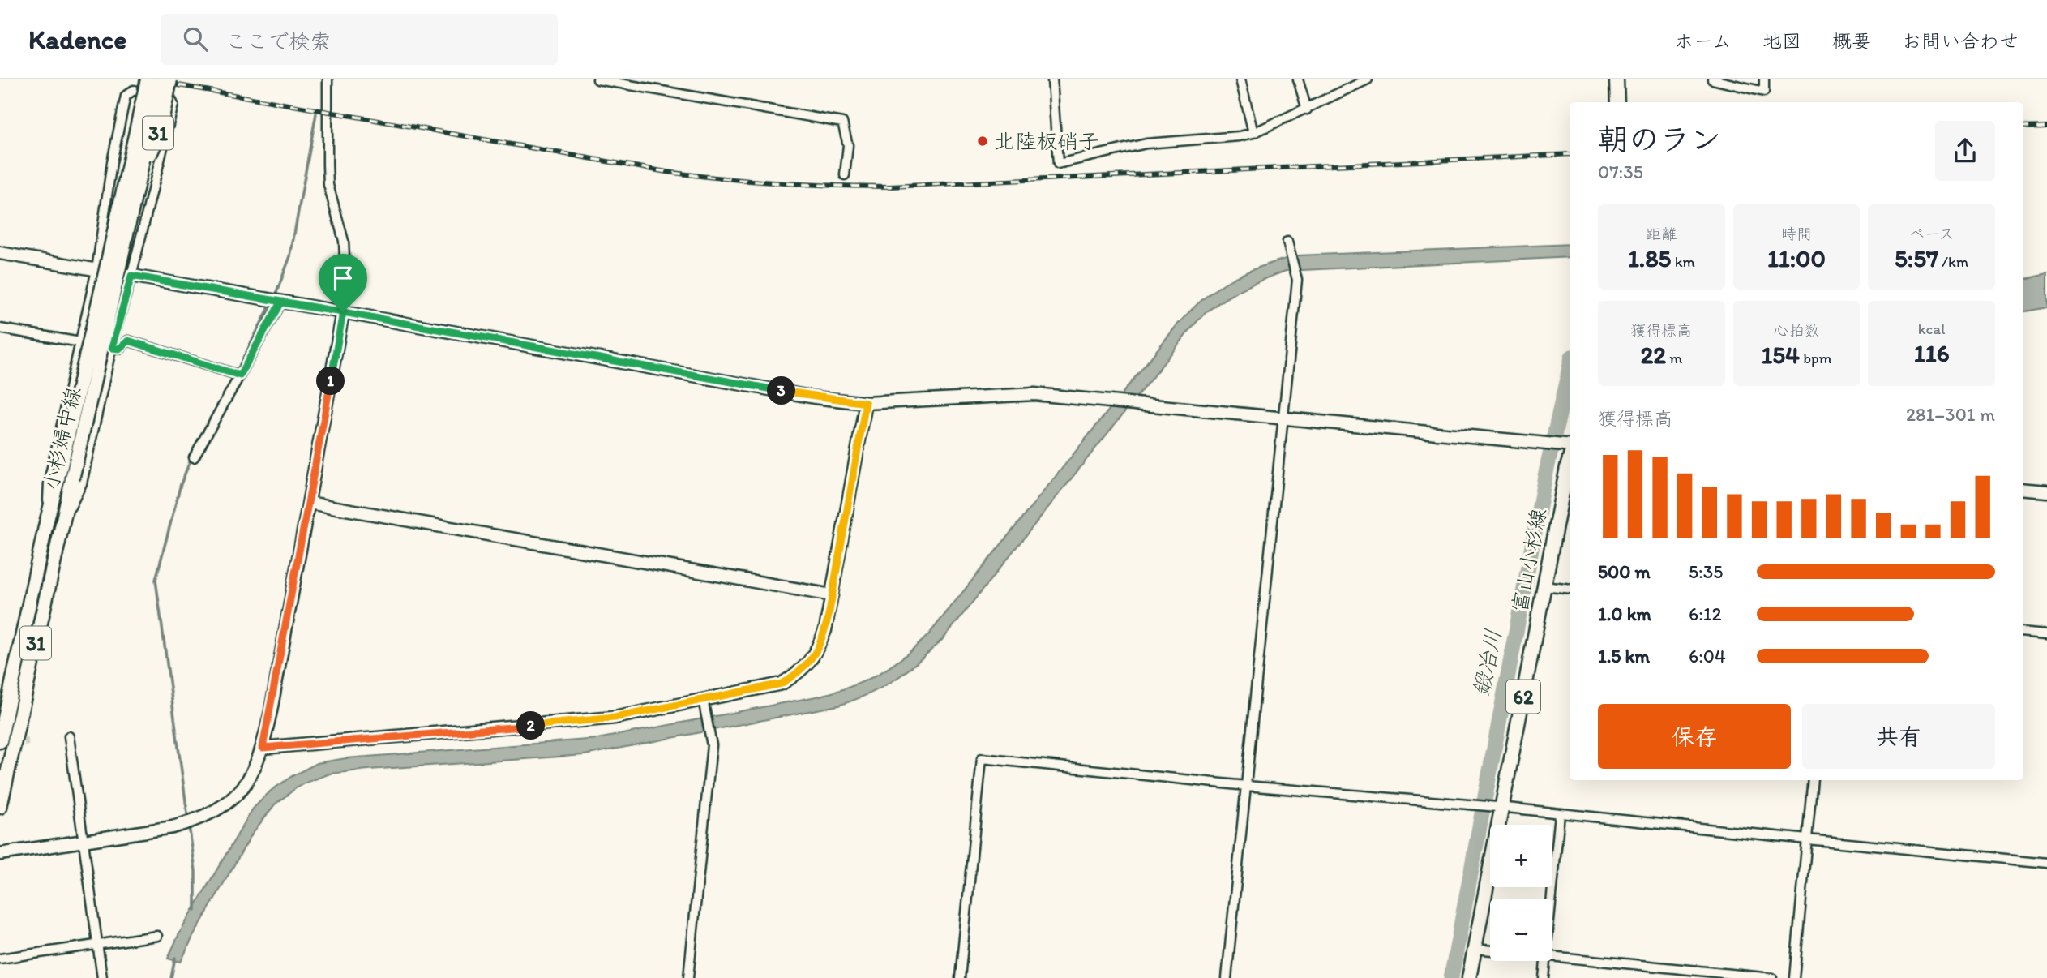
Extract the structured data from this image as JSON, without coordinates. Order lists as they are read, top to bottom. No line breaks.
{"streets":{"main road":["31","小杉婦中線","富山小杉線","62"]},"crossings":[["31","小杉婦中線"]],"water":["鍛冶川"],"places":["北陸板硝子"],"page":{"header":"Kadence","search":"ここで検索","nav":["ホーム","地図","概要","お問い合わせ"],"heading":["朝のラン","07:35"],"stats":[["距離","1.85 km"],["時間","11:00"],["ペース","5:57 /km"],["獲得標高","22 m"],["心拍数","154 bpm"],["kcal","116"]],"pins":["1","3","2"],"chart":["獲得標高","281–301 m"],"list":[{"name":"500 m","note":"5:35"},{"name":"1.0 km","note":"6:12"},{"name":"1.5 km","note":"6:04"}],"buttons":["保存","共有"],"map_buttons":["+","−"]}}
